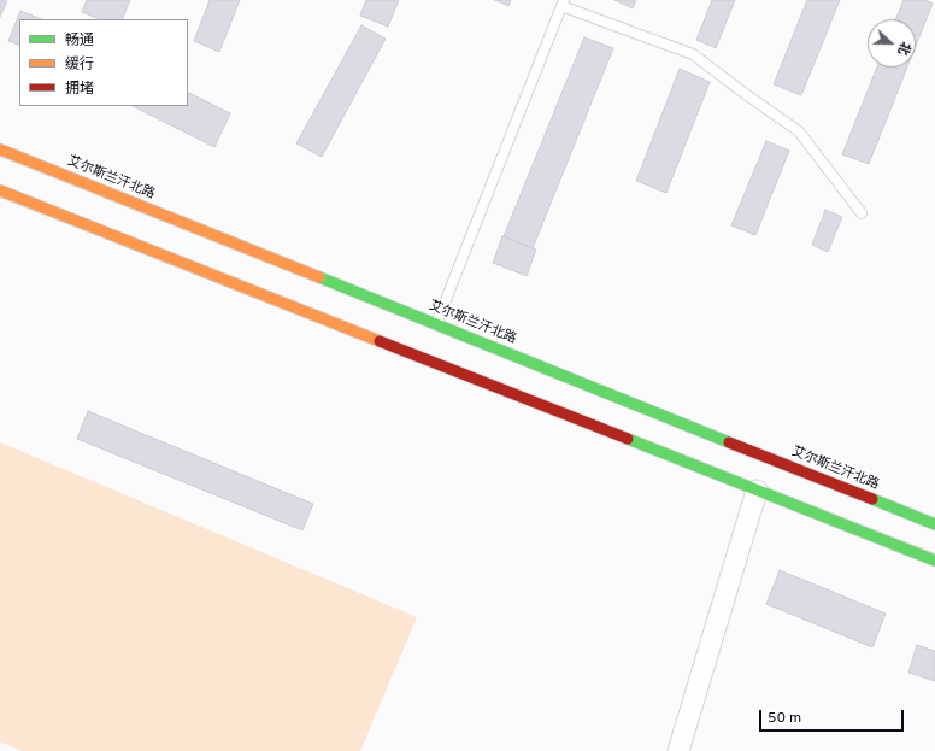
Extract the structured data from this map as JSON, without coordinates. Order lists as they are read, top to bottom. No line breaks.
{"streets":{"main road":["艾尔斯兰汗北路"]},"legend":["畅通","缓行","拥堵"],"scale_bar":"50 m","north":"right"}
